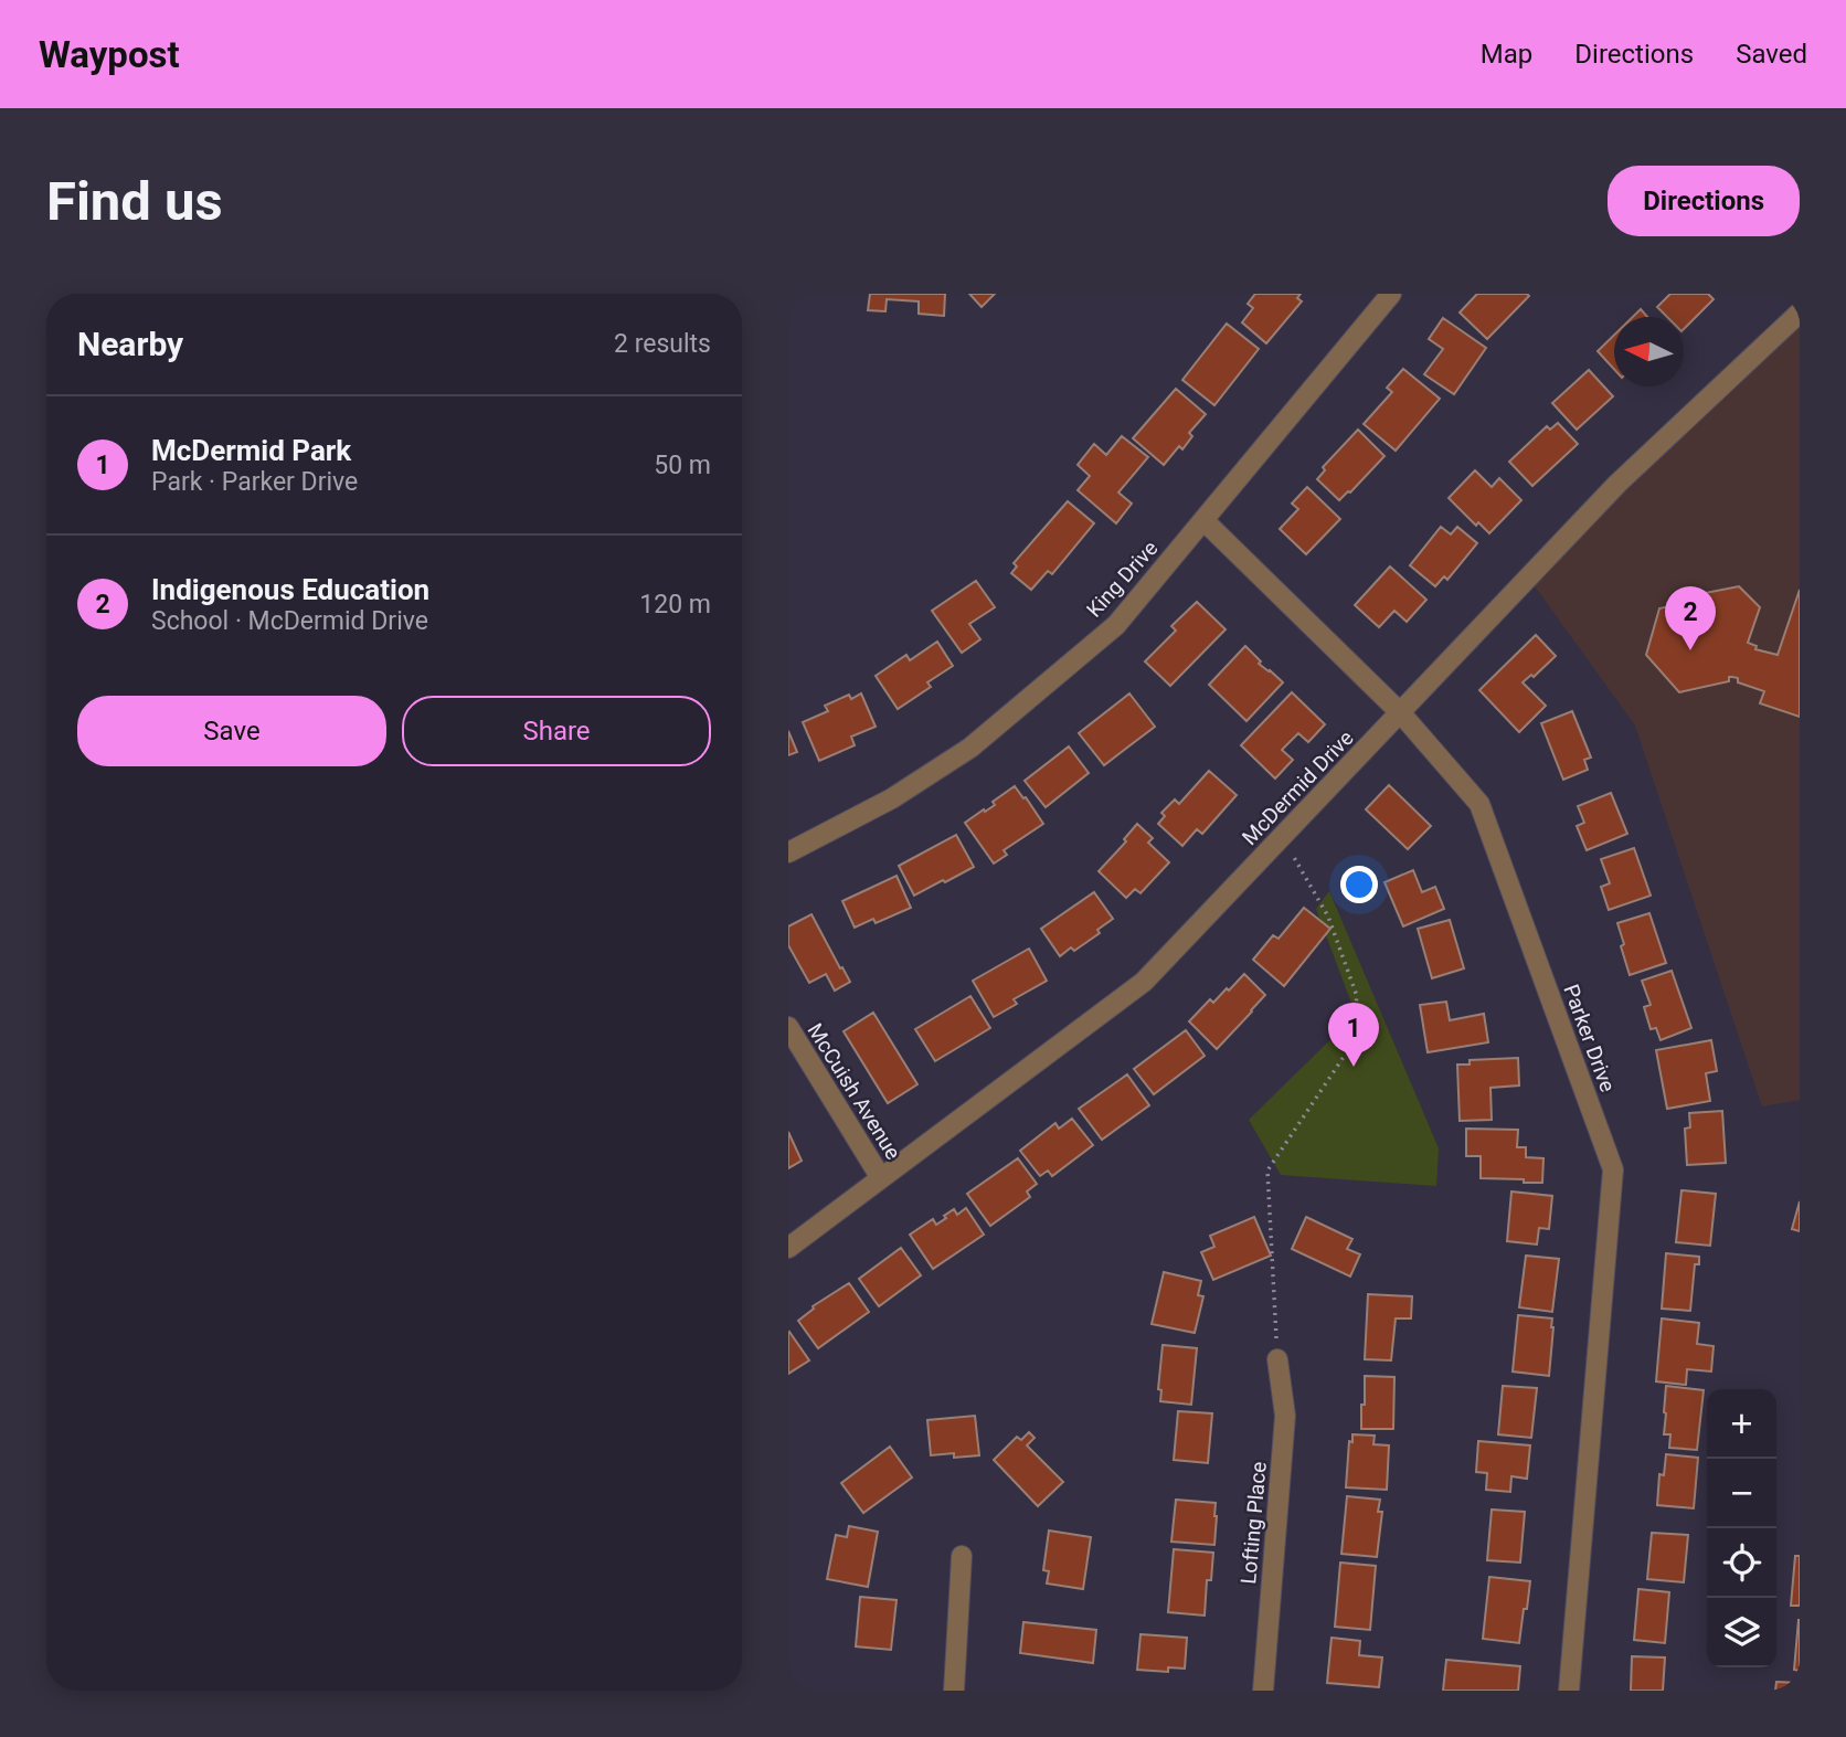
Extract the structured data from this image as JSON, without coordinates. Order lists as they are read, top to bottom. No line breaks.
{"streets":{"street":["King Drive","McDermid Drive","Parker Drive","McCuish Avenue","Lofting Place"]},"crossings":[["King Drive","Parker Drive"],["McDermid Drive","Parker Drive"],["McDermid Drive","McCuish Avenue"]],"north":"left","page":{"header":"Waypost","nav":["Map","Directions","Saved"],"buttons":["Directions",["Save","Share"]],"title":"Find us","heading":["Nearby","2 results"],"list":[{"mark":"1","name":"McDermid Park","note":"Park · Parker Drive","value":"50 m"},{"mark":"2","name":"Indigenous Education","note":"School · McDermid Drive","value":"120 m"}],"pins":["2","1"],"map_buttons":["+","−"]}}
